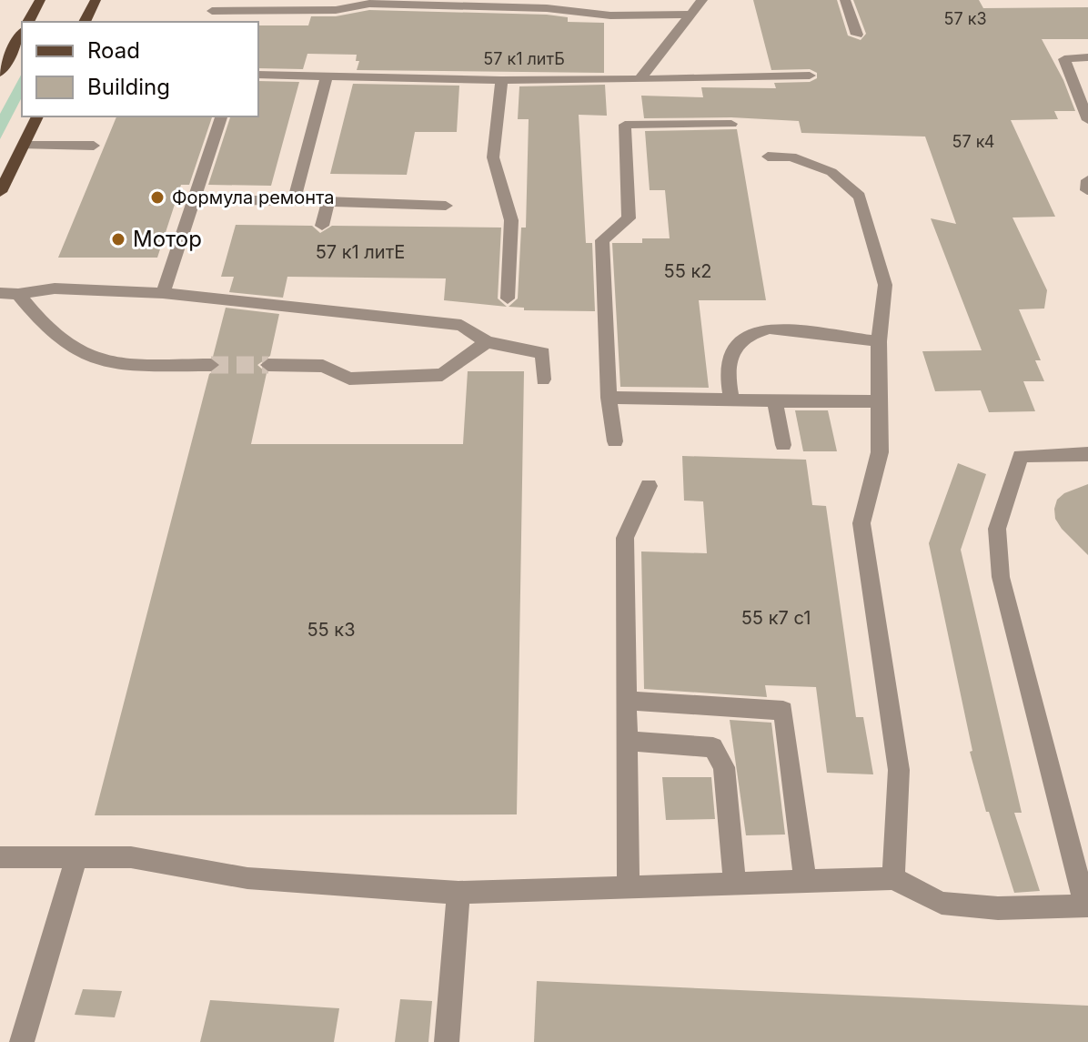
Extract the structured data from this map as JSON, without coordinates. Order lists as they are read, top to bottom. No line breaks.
{"places":["Формула ремонта","Мотор"],"house_numbers":["57 к3","57 к1 литБ","57 к4","57 к1 литЕ","55 к2","55 к7 с1","55 к3"],"legend":["Road","Building"]}
